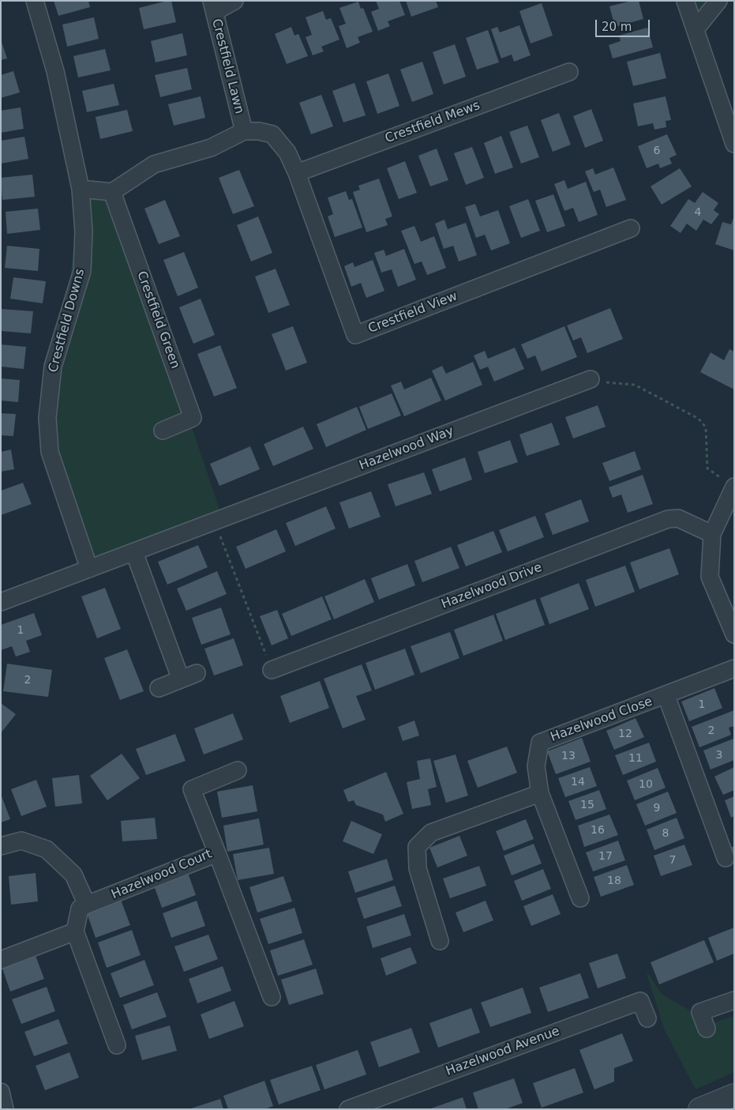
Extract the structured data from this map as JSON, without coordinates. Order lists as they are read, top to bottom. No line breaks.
{"streets":{"street":["Crestfield Lawn","Crestfield Mews","Crestfield View","Crestfield Green","Crestfield Downs","Hazelwood Way","Hazelwood Drive","Hazelwood Close","Hazelwood Court","Hazelwood Avenue"]},"crossings":[["Crestfield Mews","Crestfield View"],["Crestfield Downs","Hazelwood Way"]],"house_numbers":["6","4","1","2","1","2","12","3","13","11","14","10","15","9","16","8","17","7","18"],"scale_bar":"20 m"}
